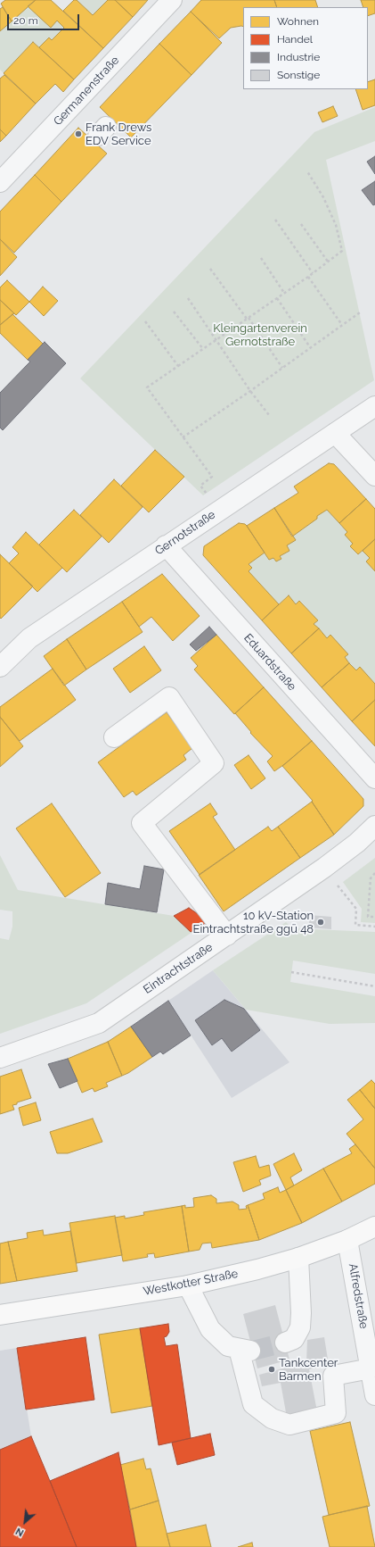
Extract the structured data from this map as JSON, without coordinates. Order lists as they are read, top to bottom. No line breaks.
{"streets":{"main road":["Westkotter Straße"],"street":["Germanenstraße","Gernotstraße","Eduardstraße","Eintrachtstraße","Alfredstraße"]},"crossings":[["Gernotstraße","Eduardstraße"],["Westkotter Straße","Alfredstraße"]],"parks":["Kleingartenverein Gernotstraße"],"places":["Frank Drews EDV Service","10 kV-Station Eintrachtstraße ggü 48","Tankcenter Barmen"],"legend":["Wohnen","Handel","Industrie","Sonstige"],"scale_bar":"20 m","north":"bottom left"}
